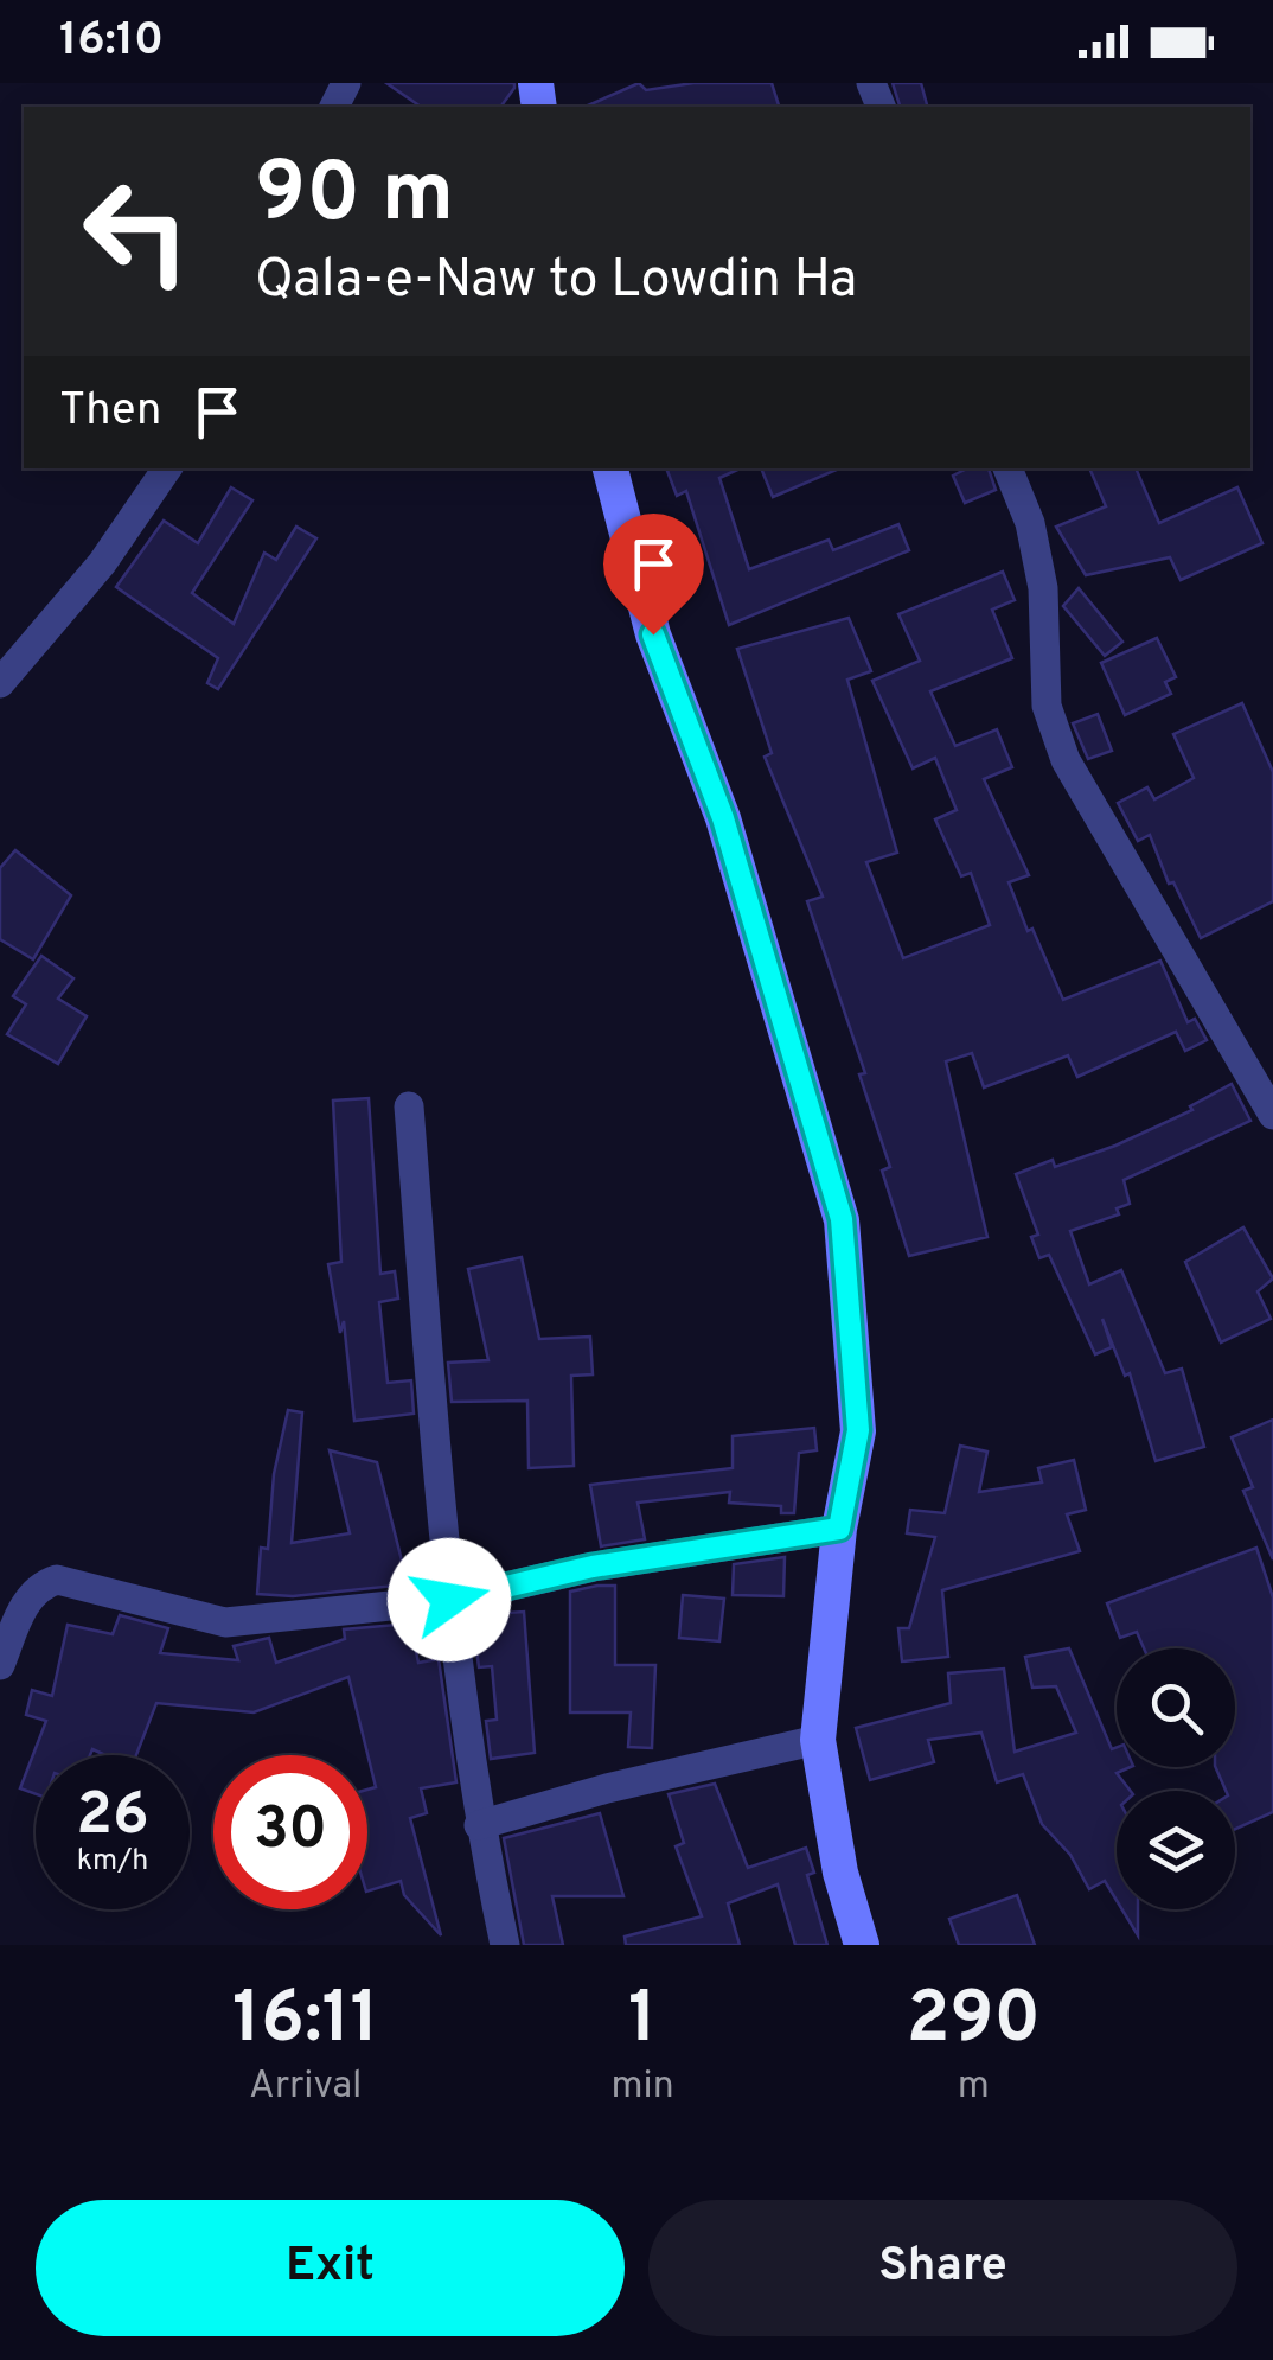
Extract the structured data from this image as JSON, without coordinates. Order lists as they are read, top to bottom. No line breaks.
{"page":{"status":"16:10","turn":["90 m","Qala-e-Naw to Lowdin Ha"],"then":"Then","speed":"26 km/h","limit":"30","eta":["16:11","Arrival","1","min","290","m"],"buttons":["Exit","Share"]}}
